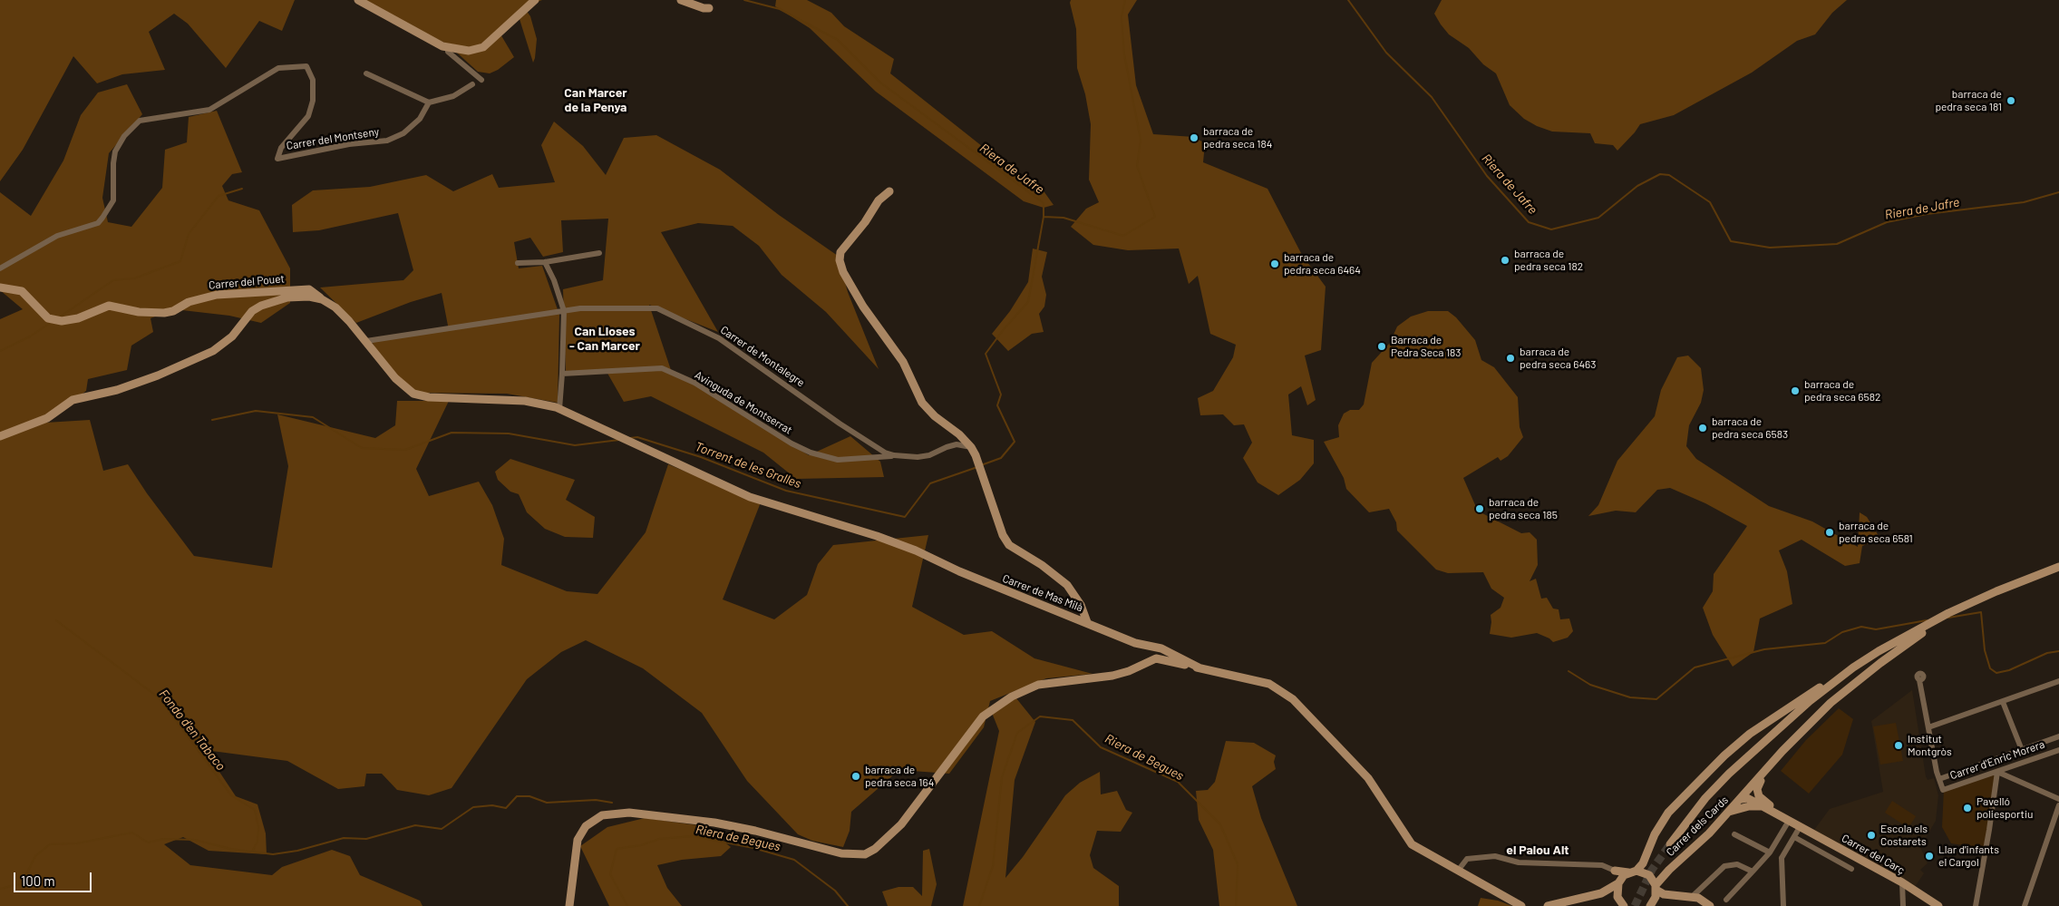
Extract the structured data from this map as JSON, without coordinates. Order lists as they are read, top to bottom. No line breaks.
{"streets":{"street":["Carrer del Montseny","Carrer del Pouet","Carrer de Montalegre","Avinguda de Montserrat","Carrer de Mas Milà","Carrer d'Enric Morera","Carrer dels Cards","Carrer del Carç"]},"crossings":[["Carrer del Pouet","Carrer de Montalegre"],["Carrer del Pouet","Carrer de Mas Milà"],["Carrer de Montalegre","Avinguda de Montserrat"],["Carrer dels Cards","Carrer del Carç"]],"districts":["Can Marcer de la Penya","Can Lloses - Can Marcer","el Palou Alt"],"water":["Riera de Jafre","Torrent de les Gralles","Fondo d'en Tabaco","Riera de Begues"],"places":["barraca de pedra seca 181","barraca de pedra seca 184","barraca de pedra seca 182","barraca de pedra seca 6464","Barraca de Pedra Seca 183","barraca de pedra seca 6463","barraca de pedra seca 6582","barraca de pedra seca 6583","barraca de pedra seca 185","barraca de pedra seca 6581","Institut Montgròs","barraca de pedra seca 164","Pavelló poliesportiu","Escola els Costarets","Llar d'infants el Cargol"],"scale_bar":"100 m"}
